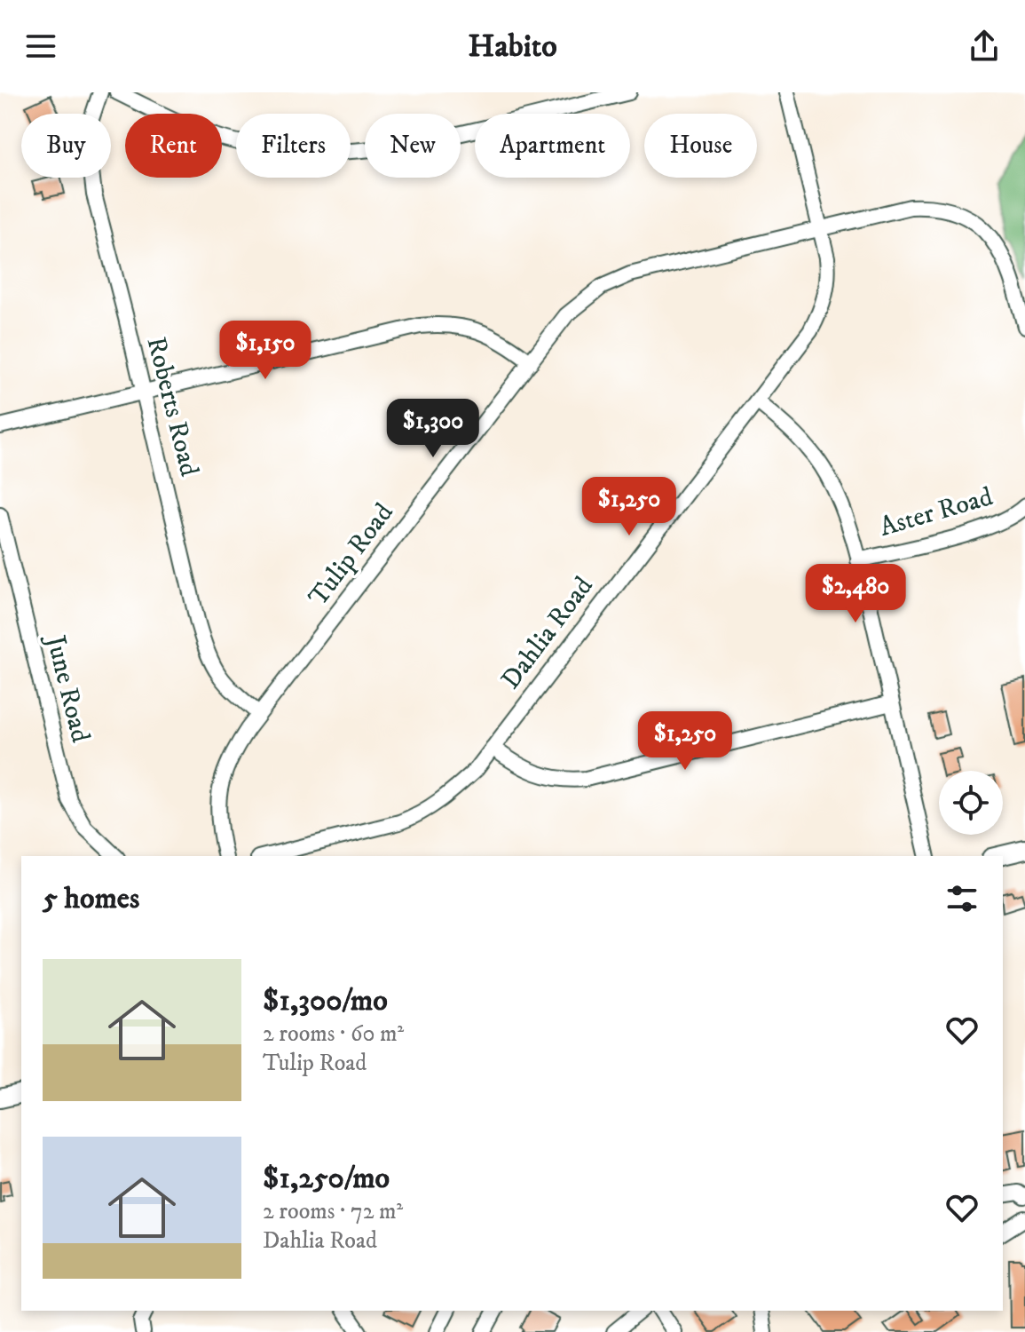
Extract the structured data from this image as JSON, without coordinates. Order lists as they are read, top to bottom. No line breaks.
{"streets":{"street":["Roberts Road","Aster Road","Tulip Road","Dahlia Road","June Road"]},"crossings":[["Roberts Road","Tulip Road"],["Tulip Road","Dahlia Road"]],"page":{"header":"Habito","chip":["Buy","Rent","Filters","New","Apartment","House"],"price":["$1,150","$1,300","$1,250","$2,480","$1,250"],"heading":"5 homes","list":[{"name":"$1,300/mo","note":"2 rooms · 60 m² · Tulip Road"},{"name":"$1,250/mo","note":"2 rooms · 72 m² · Dahlia Road"}]}}
